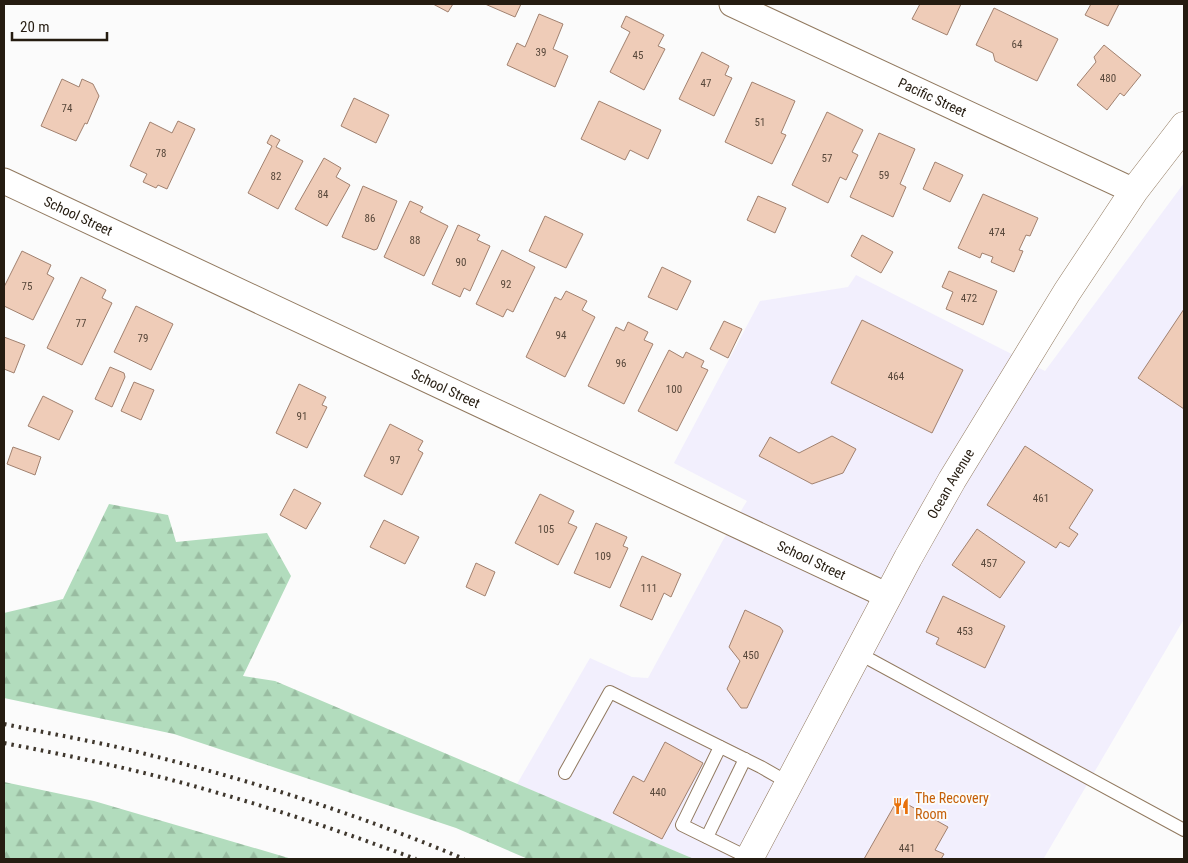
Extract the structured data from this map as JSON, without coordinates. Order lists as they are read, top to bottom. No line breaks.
{"streets":{"main road":["Ocean Avenue"],"street":["Pacific Street","School Street"]},"crossings":[["Pacific Street","Ocean Avenue"],["School Street","Ocean Avenue"]],"places":{"restaurant":["The Recovery Room"]},"house_numbers":["64","39","45","480","47","74","51","78","57","59","82","84","86","474","88","90","92","75","472","77","94","79","96","464","100","91","97","461","105","109","457","111","453","450","440","441"],"scale_bar":"20 m"}
